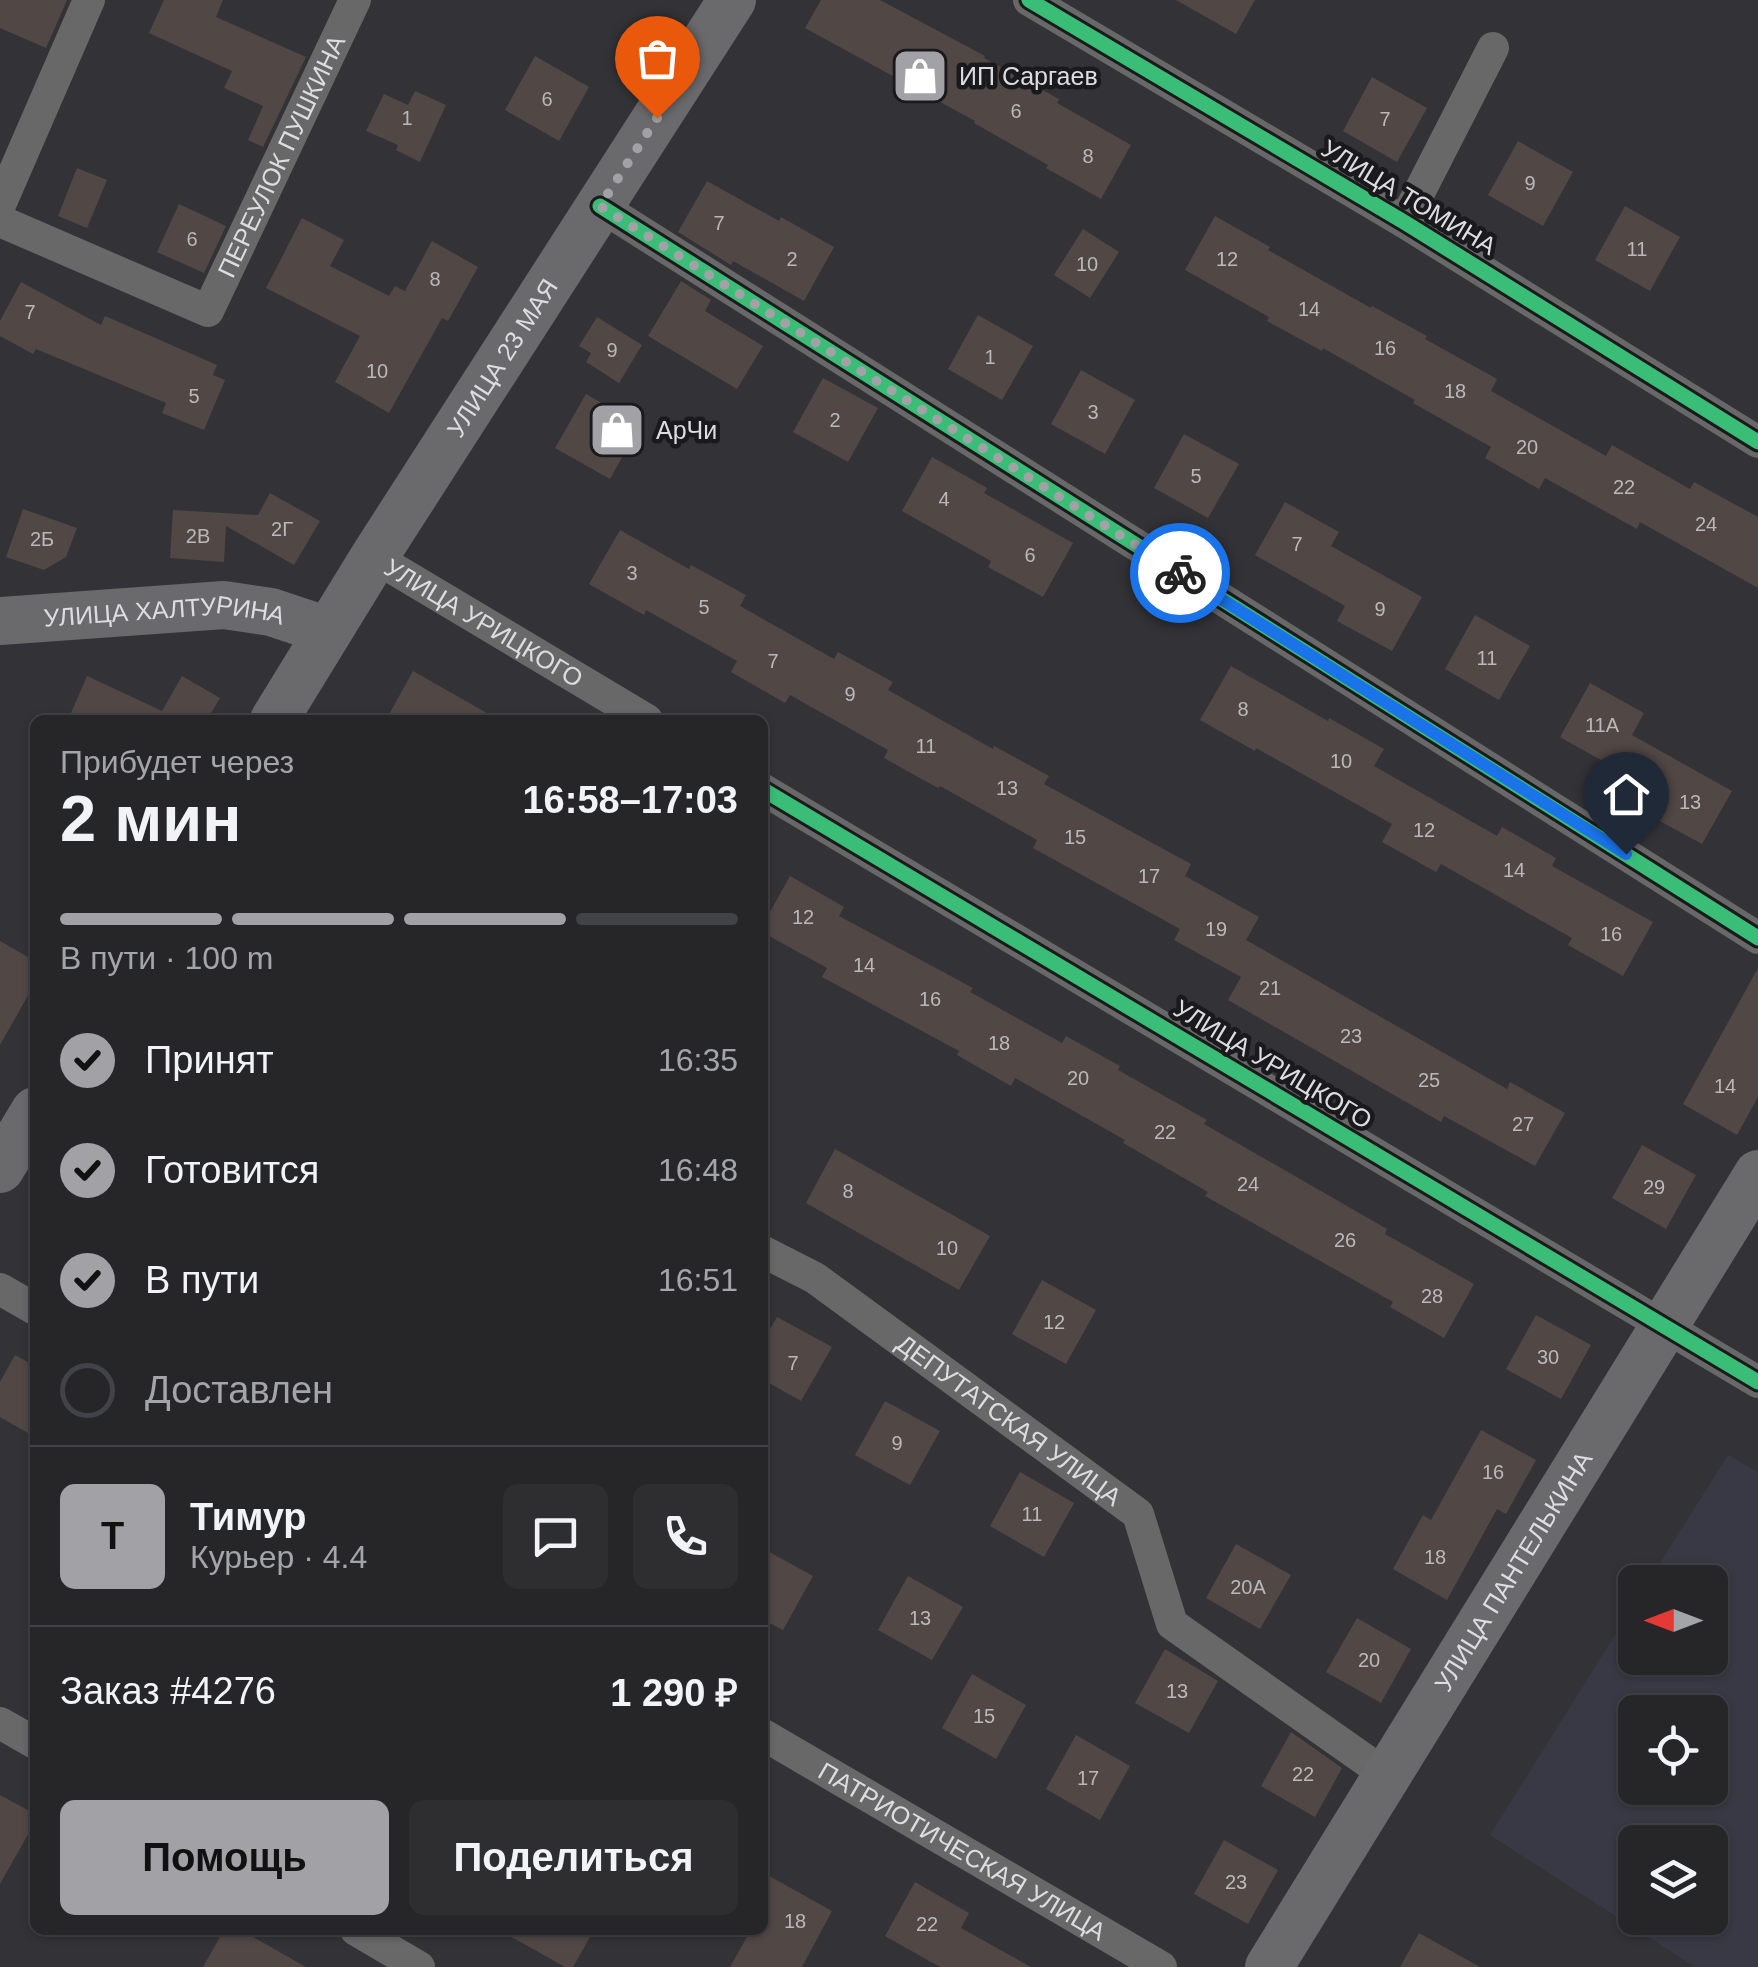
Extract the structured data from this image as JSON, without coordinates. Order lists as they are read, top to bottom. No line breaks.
{"streets":{"main road":["УЛИЦА 23 МАЯ","УЛИЦА ХАЛТУРИНА","УЛИЦА ПАНТЕЛЬКИНА"],"street":["ПЕРЕУЛОК ПУШКИНА","УЛИЦА ТОМИНА","УЛИЦА УРИЦКОГО","ДЕПУТАТСКАЯ УЛИЦА","ПАТРИОТИЧЕСКАЯ УЛИЦА"]},"crossings":[["УЛИЦА 23 МАЯ","УЛИЦА ХАЛТУРИНА"],["УЛИЦА 23 МАЯ","УЛИЦА УРИЦКОГО"],["УЛИЦА УРИЦКОГО","УЛИЦА ПАНТЕЛЬКИНА"],["ДЕПУТАТСКАЯ УЛИЦА","УЛИЦА ПАНТЕЛЬКИНА"]],"places":{"shop":["ИП Саргаев","АрЧи"]},"house_numbers":["6","6","1","7","8","9","7","6","11","2","12","10","8","14","7","16","9","1","10","18","5","3","2","20","5","22","4","24","2Г","2В","2Б","7","6","3","5","9","11","7","9","8","11А","11","10","13","13","12","15","14","17","12","19","16","14","21","16","23","18","20","25","14","27","22","24","29","8","26","10","28","12","30","7","9","16","11","18","20А","13","20","13","15","22","17","23","18","22"],"north":"left","page":{"heading":["2 мин","Прибудет через","16:58–17:03"],"panel":["Тимур","Курьер · 4.4","Заказ #4276","1 290 ₽"],"bar":"В пути · 100 m","list":[["Принят","16:35"],["Готовится","16:48"],["В пути","16:51"],"Доставлен"],"round":"Т","buttons":["Помощь","Поделиться"]}}
